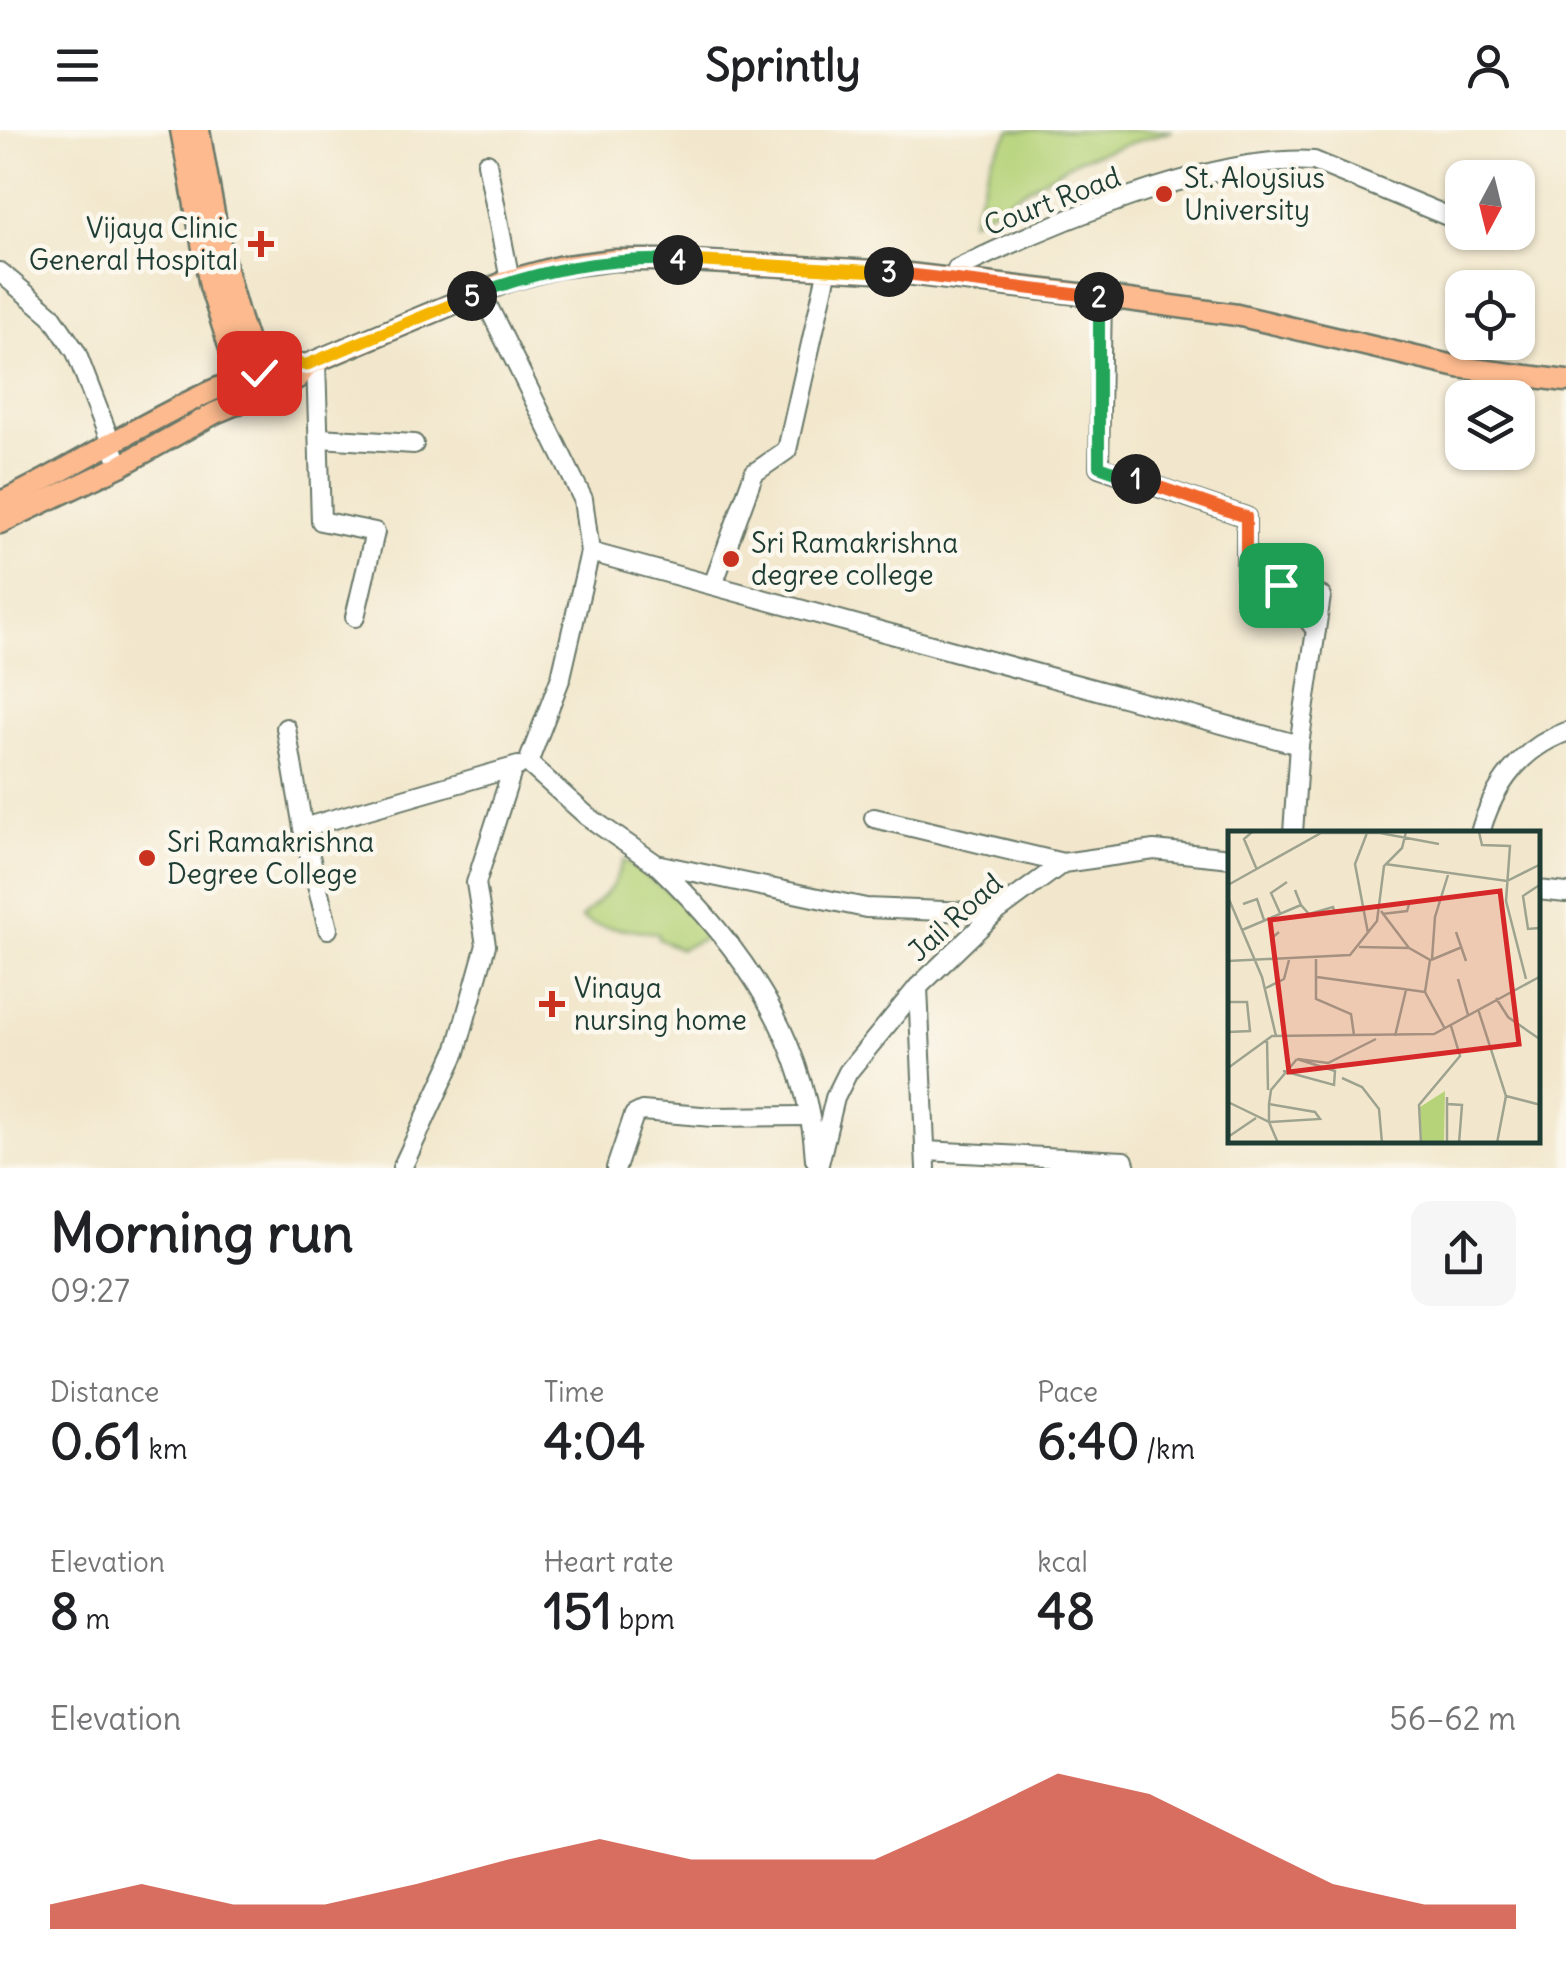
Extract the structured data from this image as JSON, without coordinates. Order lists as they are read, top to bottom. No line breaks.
{"streets":{"street":["Court Road","Jail Road"]},"places":{"other":["St. Aloysius University","Sri Ramakrishna degree college","Sri Ramakrishna Degree College"],"health":["Vijaya Clinic General Hospital","Vinaya nursing home"]},"north":"bottom","page":{"header":"Sprintly","pins":["4","3","5","2","1"],"heading":["Morning run","09:27"],"stats":[["Distance","0.61 km"],["Time","4:04"],["Pace","6:40 /km"],["Elevation","8 m"],["Heart rate","151 bpm"],["kcal","48"]],"chart":["Elevation","56–62 m"]}}
